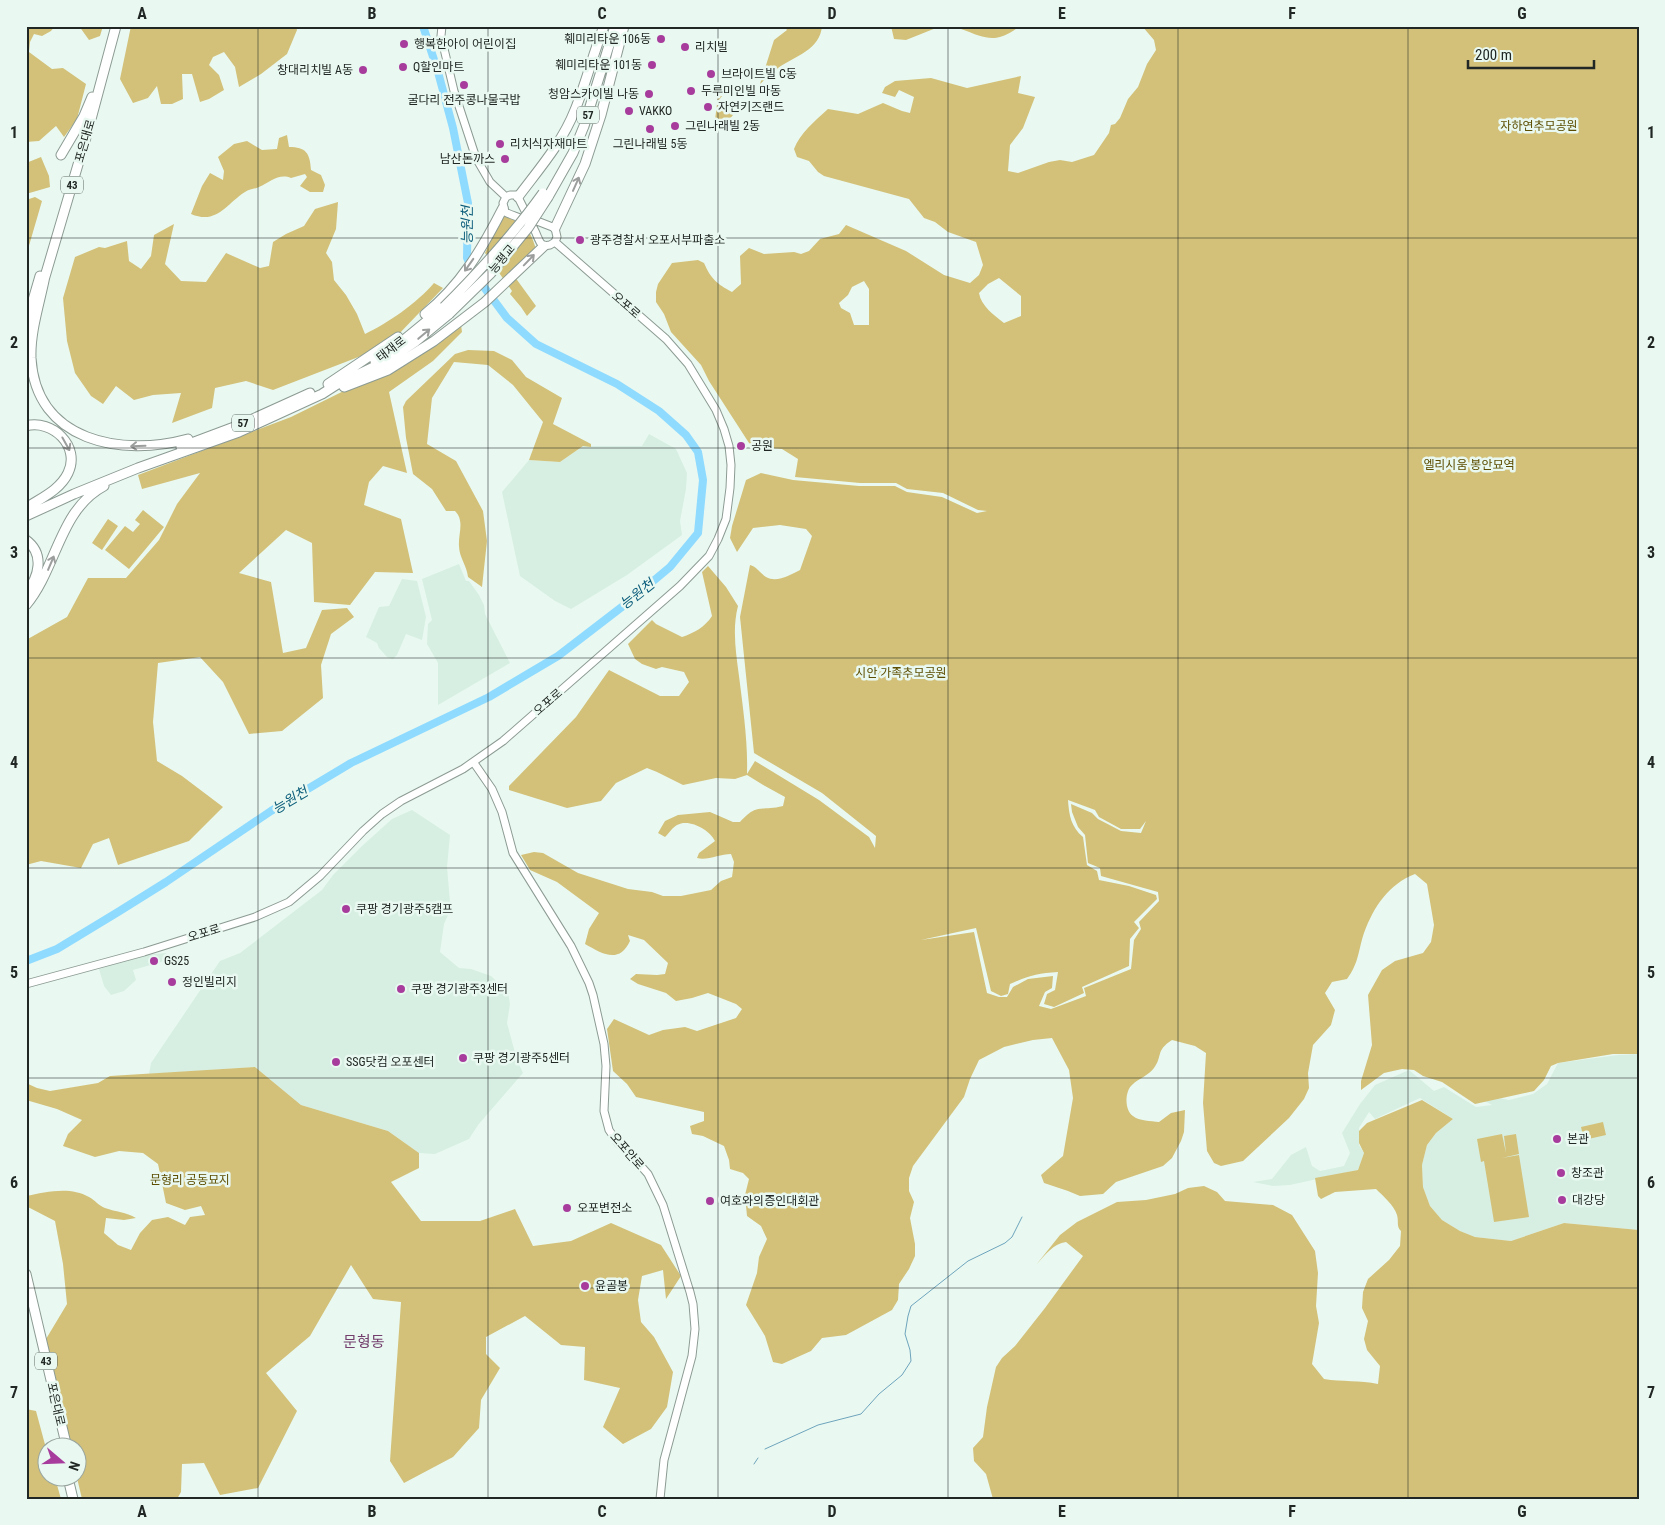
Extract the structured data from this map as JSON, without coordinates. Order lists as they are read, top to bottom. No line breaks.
{"streets":{"highway":["57","포은대로","43","능평교","태재로"],"street":["오포로","오포안로"]},"crossings":[["57","태재로"],["능평교","태재로"],["오포로","오포안로"]],"districts":["문형동"],"water":["능원천"],"parks":["자하연추모공원","엘리시움 봉안묘역","시안 가족추모공원","문형리 공동묘지"],"places":["훼미리타운 106동","행복한아이 어린이집","리치빌","훼미리타운 101동","Q할인마트","창대리치빌 A동","브라이트빌 C동","굴다리 전주콩나물국밥","두루미인빌 마동","청암스카이빌 나동","자연키즈랜드","VAKKO","그린나래빌 2동","그린나래빌 5동","리치식자재마트","남산돈까스","광주경찰서 오포서부파출소","공원","쿠팡 경기광주5캠프","GS25","정인빌리지","쿠팡 경기광주3센터","쿠팡 경기광주5센터","SSG닷컴 오포센터","본관","창조관","대강당","여호와의증인대회관","오포변전소","윤골봉"],"scale_bar":"200 m","north":"right","grid":{"columns":["A","B","C","D","E","F","G"],"rows":["1","2","3","4","5","6","7"]}}
